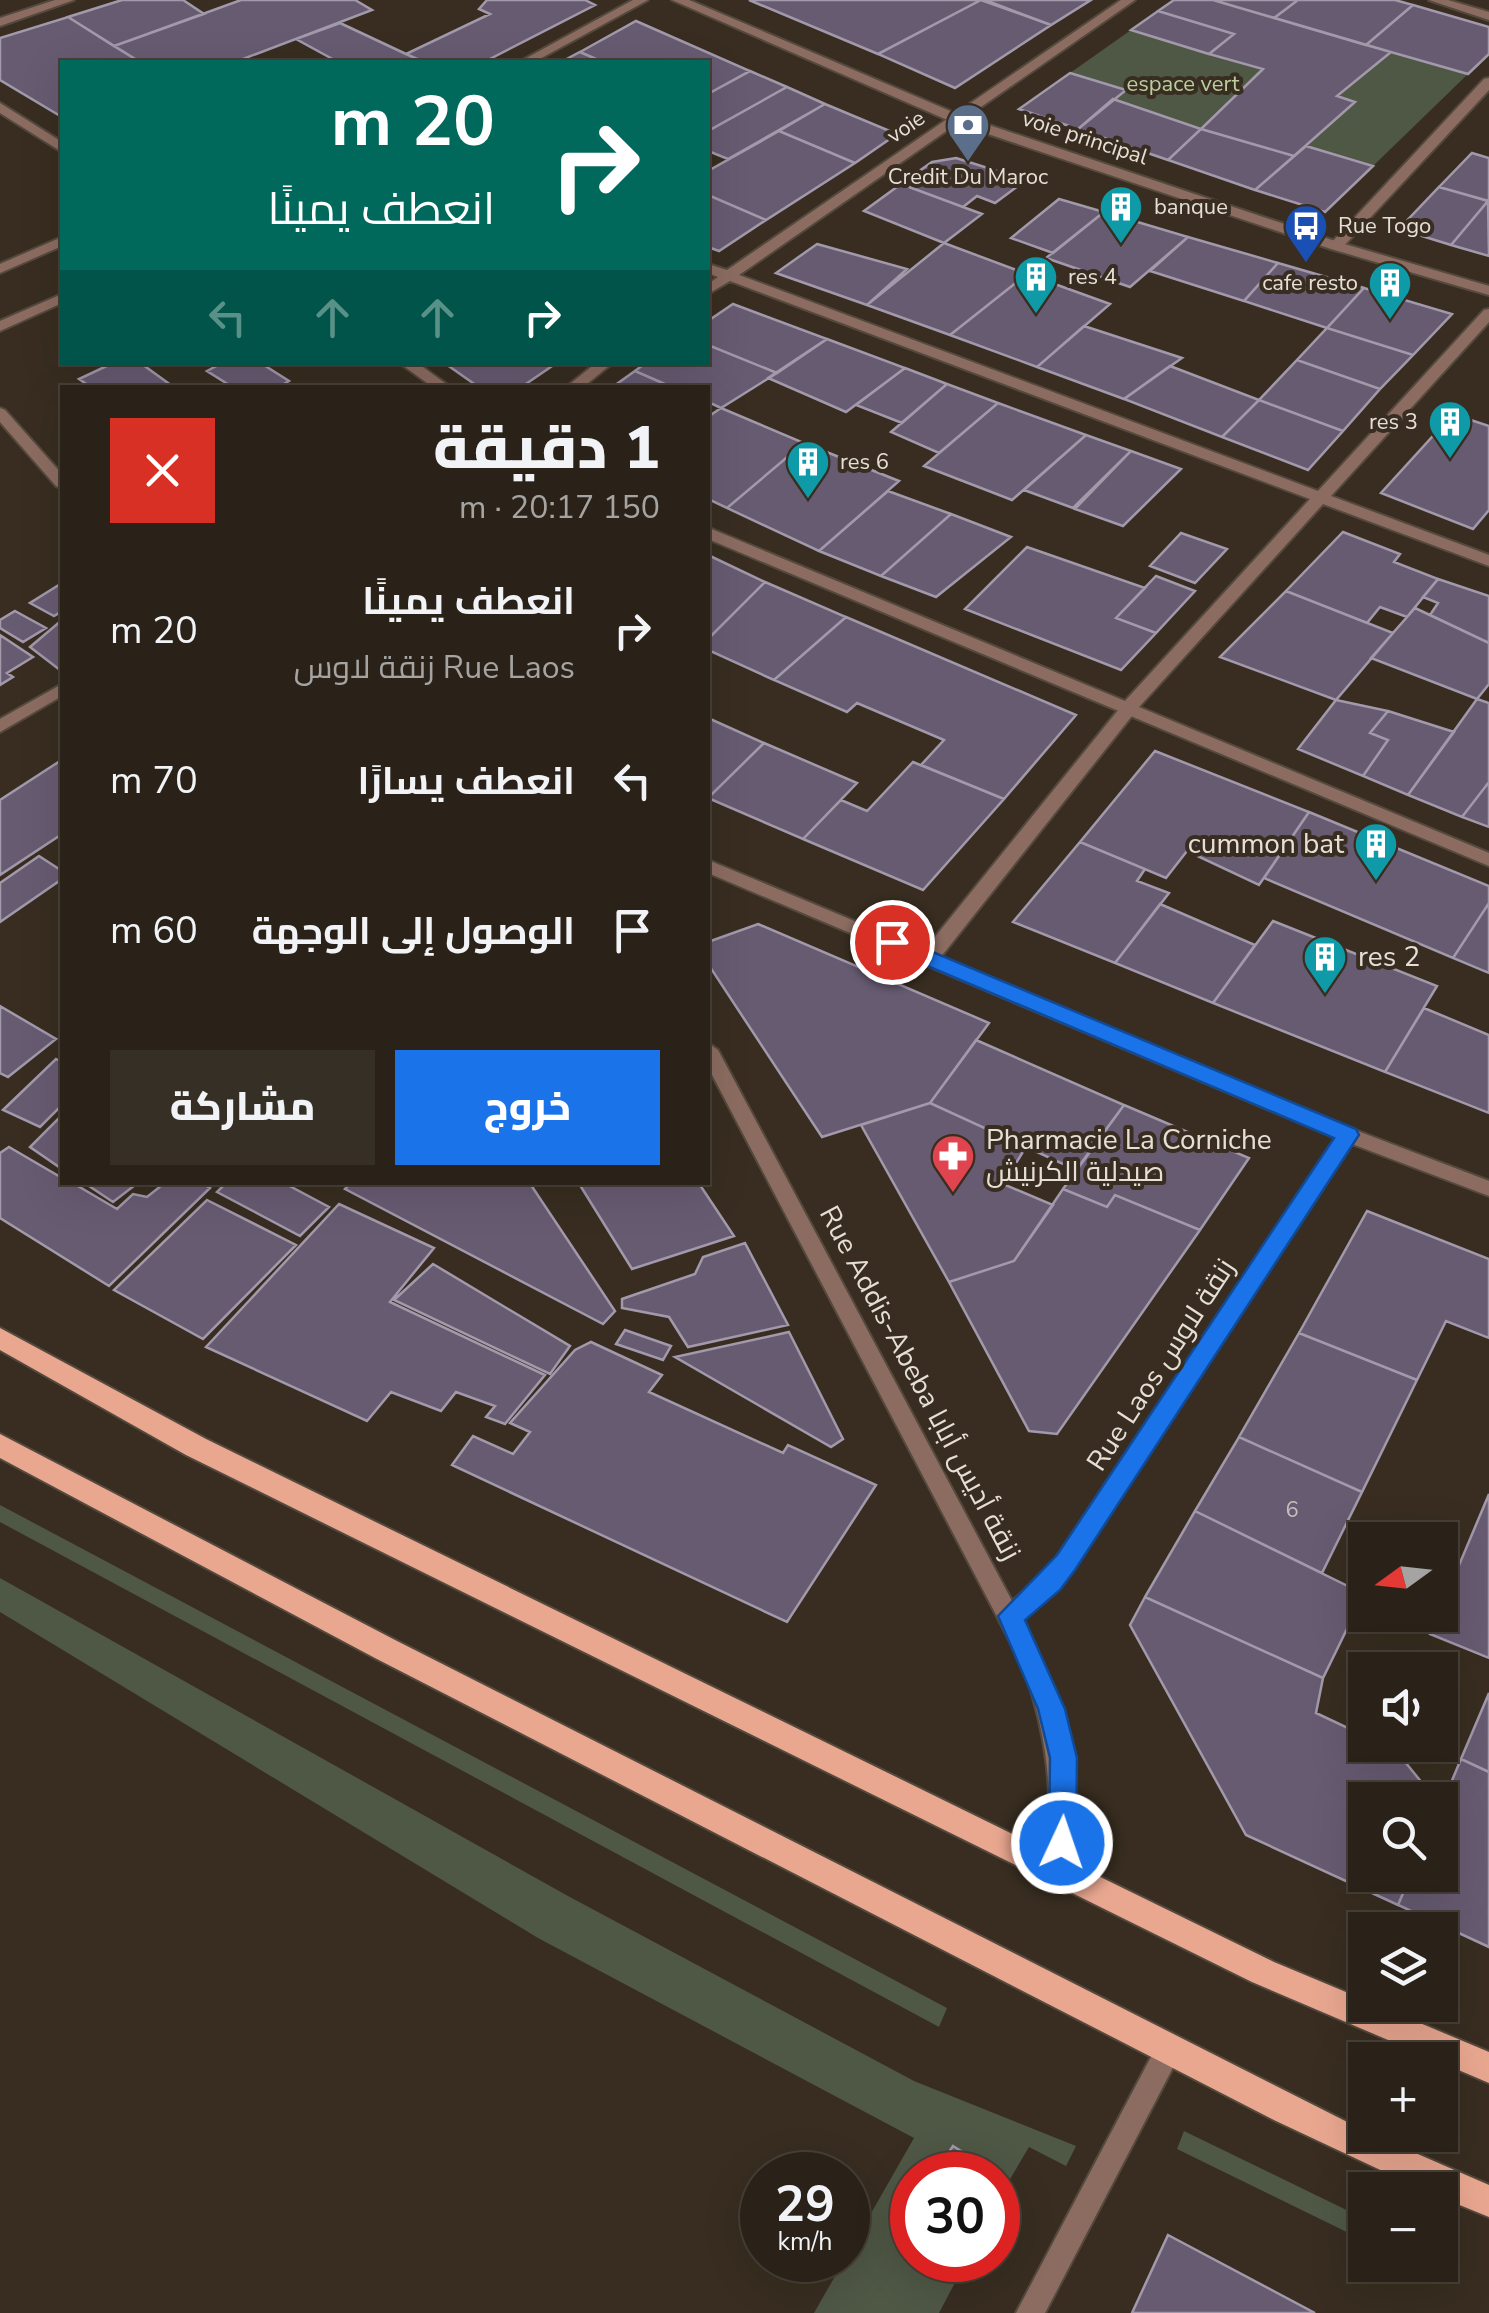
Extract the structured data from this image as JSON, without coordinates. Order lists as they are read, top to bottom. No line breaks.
{"streets":{"street":["voie","voie principal","Rue Laos زنقة لاوس","Rue Addis-Abeba زنقة أديس أبابا"]},"crossings":[["voie","voie principal"],["Rue Laos زنقة لاوس","Rue Addis-Abeba زنقة أديس أبابا"]],"parks":["espace vert"],"places":{"bank":["Credit Du Maroc"],"building":["banque","res 4","cafe resto","res 3","res 6","cummon bat","res 2"],"bus stop":["Rue Togo"],"pharmacy":["Pharmacie La Corniche صيدلية الكرنيش"]},"house_numbers":["6"],"north":"left","page":{"turn":["20 m","انعطف يمينًا"],"heading":["1 دقيقة","150 m · 20:17"],"list":[{"name":"انعطف يمينًا","note":"Rue Laos زنقة لاوس","value":"20 m"},{"name":"انعطف يسارًا","value":"70 m"},{"name":"الوصول إلى الوجهة","value":"60 m"}],"buttons":["خروج","مشاركة"],"map_buttons":["+","−"],"speed":"29 km/h","limit":"30"}}
